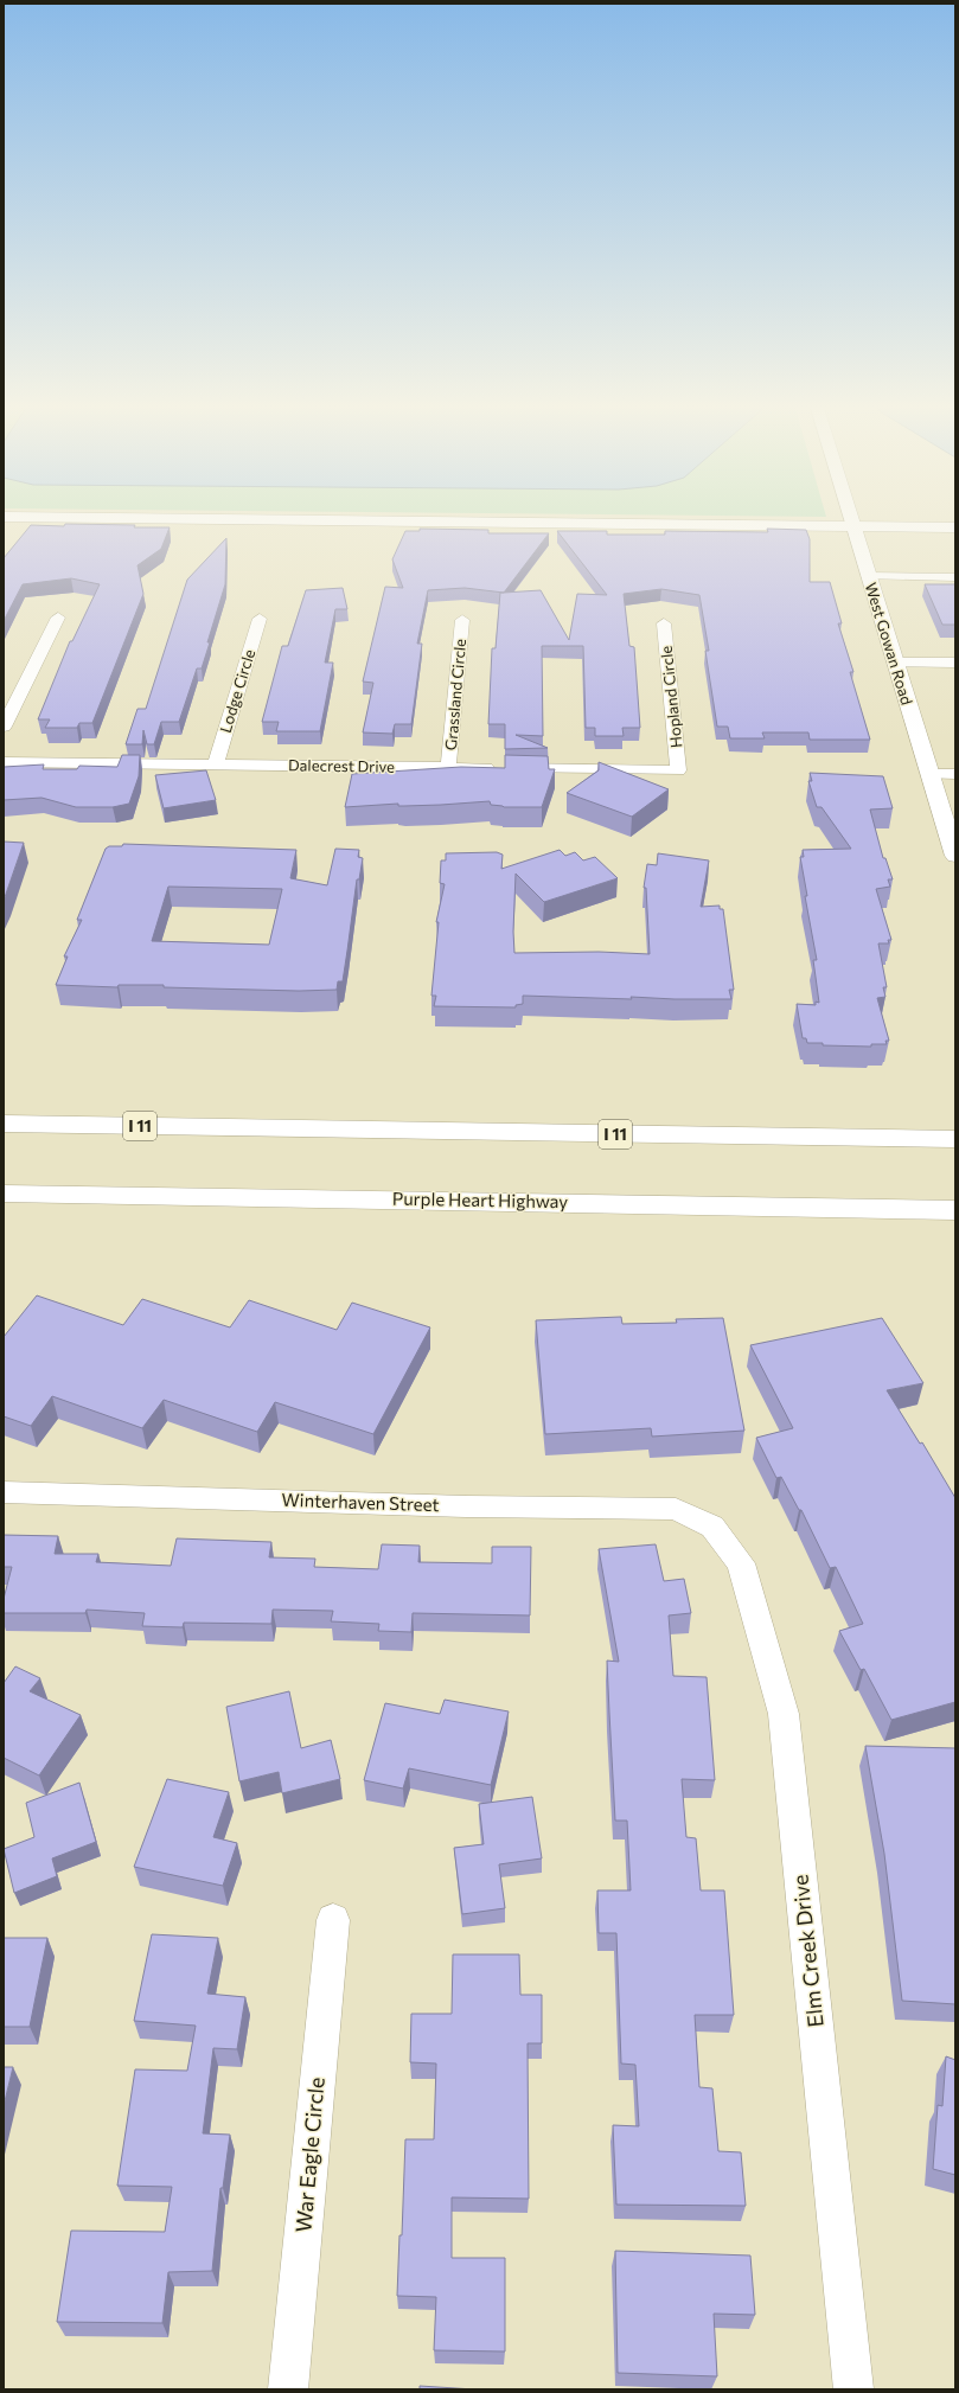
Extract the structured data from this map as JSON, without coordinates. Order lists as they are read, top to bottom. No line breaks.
{"streets":{"main road":["West Gowan Road","I 11","Purple Heart Highway"],"street":["Lodge Circle","Grassland Circle","Hopland Circle","Dalecrest Drive","Winterhaven Street","Elm Creek Drive","War Eagle Circle"]},"crossings":[["Lodge Circle","Dalecrest Drive"],["Grassland Circle","Dalecrest Drive"],["Hopland Circle","Dalecrest Drive"],["Winterhaven Street","Elm Creek Drive"]]}
